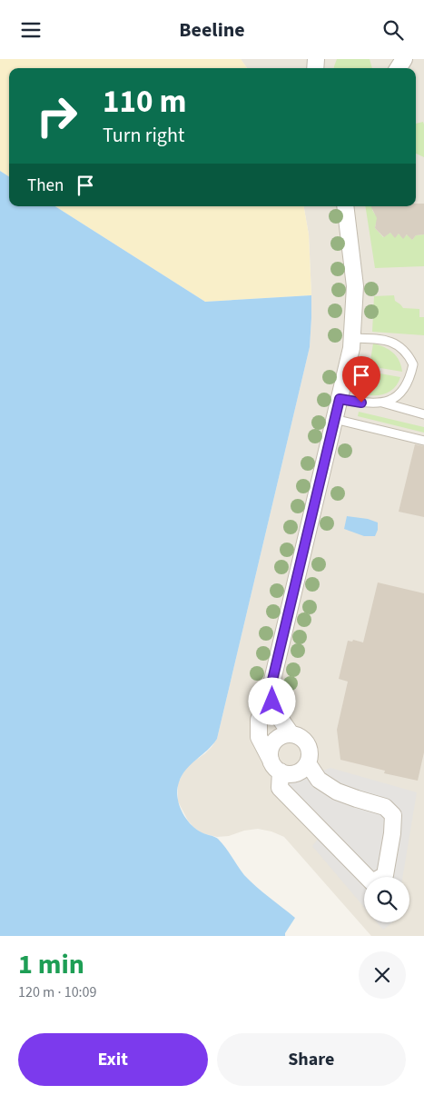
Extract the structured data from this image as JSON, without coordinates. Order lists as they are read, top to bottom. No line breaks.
{"page":{"header":"Beeline","turn":["110 m","Turn right"],"then":"Then","heading":["1 min","120 m · 10:09"],"buttons":["Exit","Share"]}}
